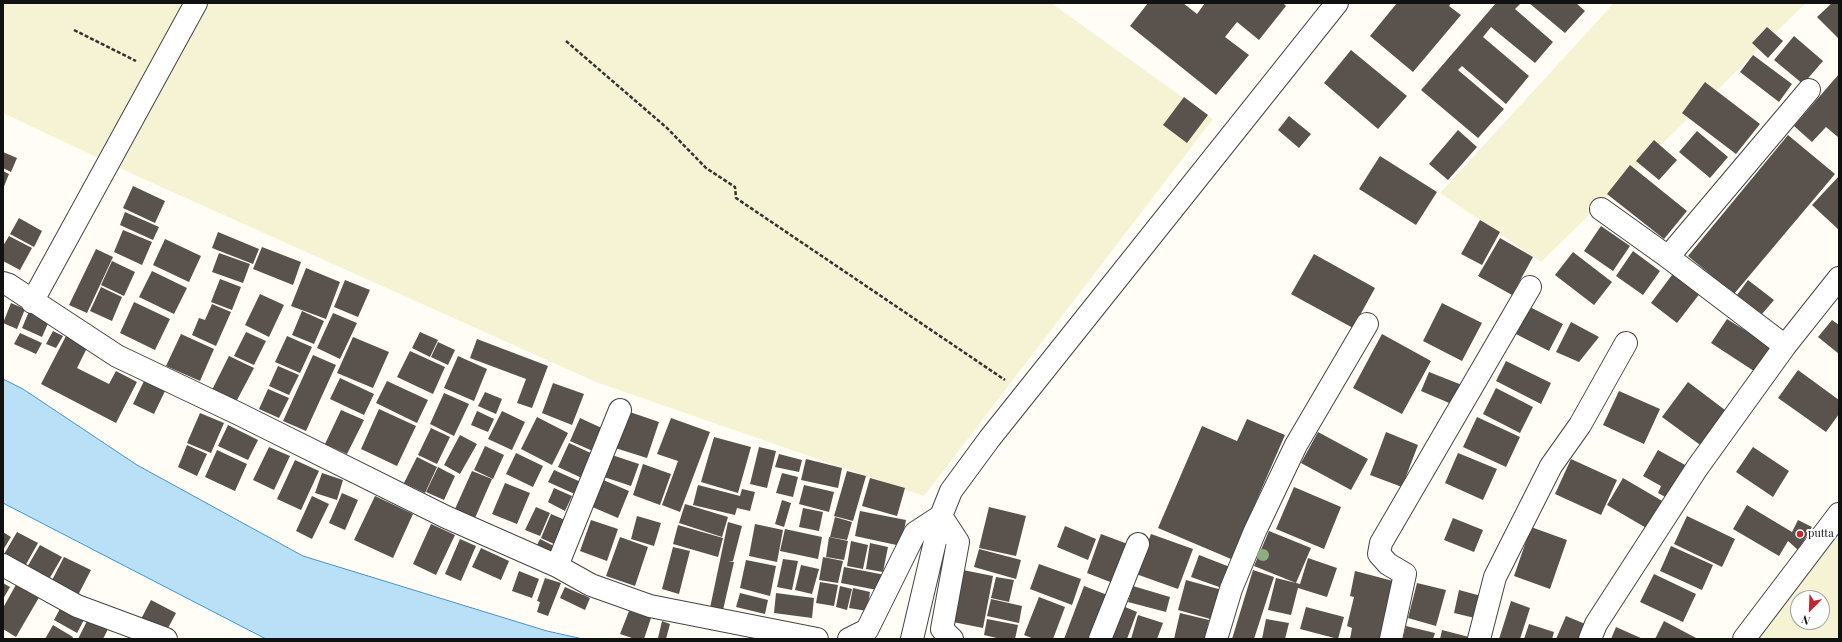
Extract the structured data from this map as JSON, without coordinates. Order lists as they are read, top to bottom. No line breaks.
{"places":["putta"],"north":"bottom left"}
